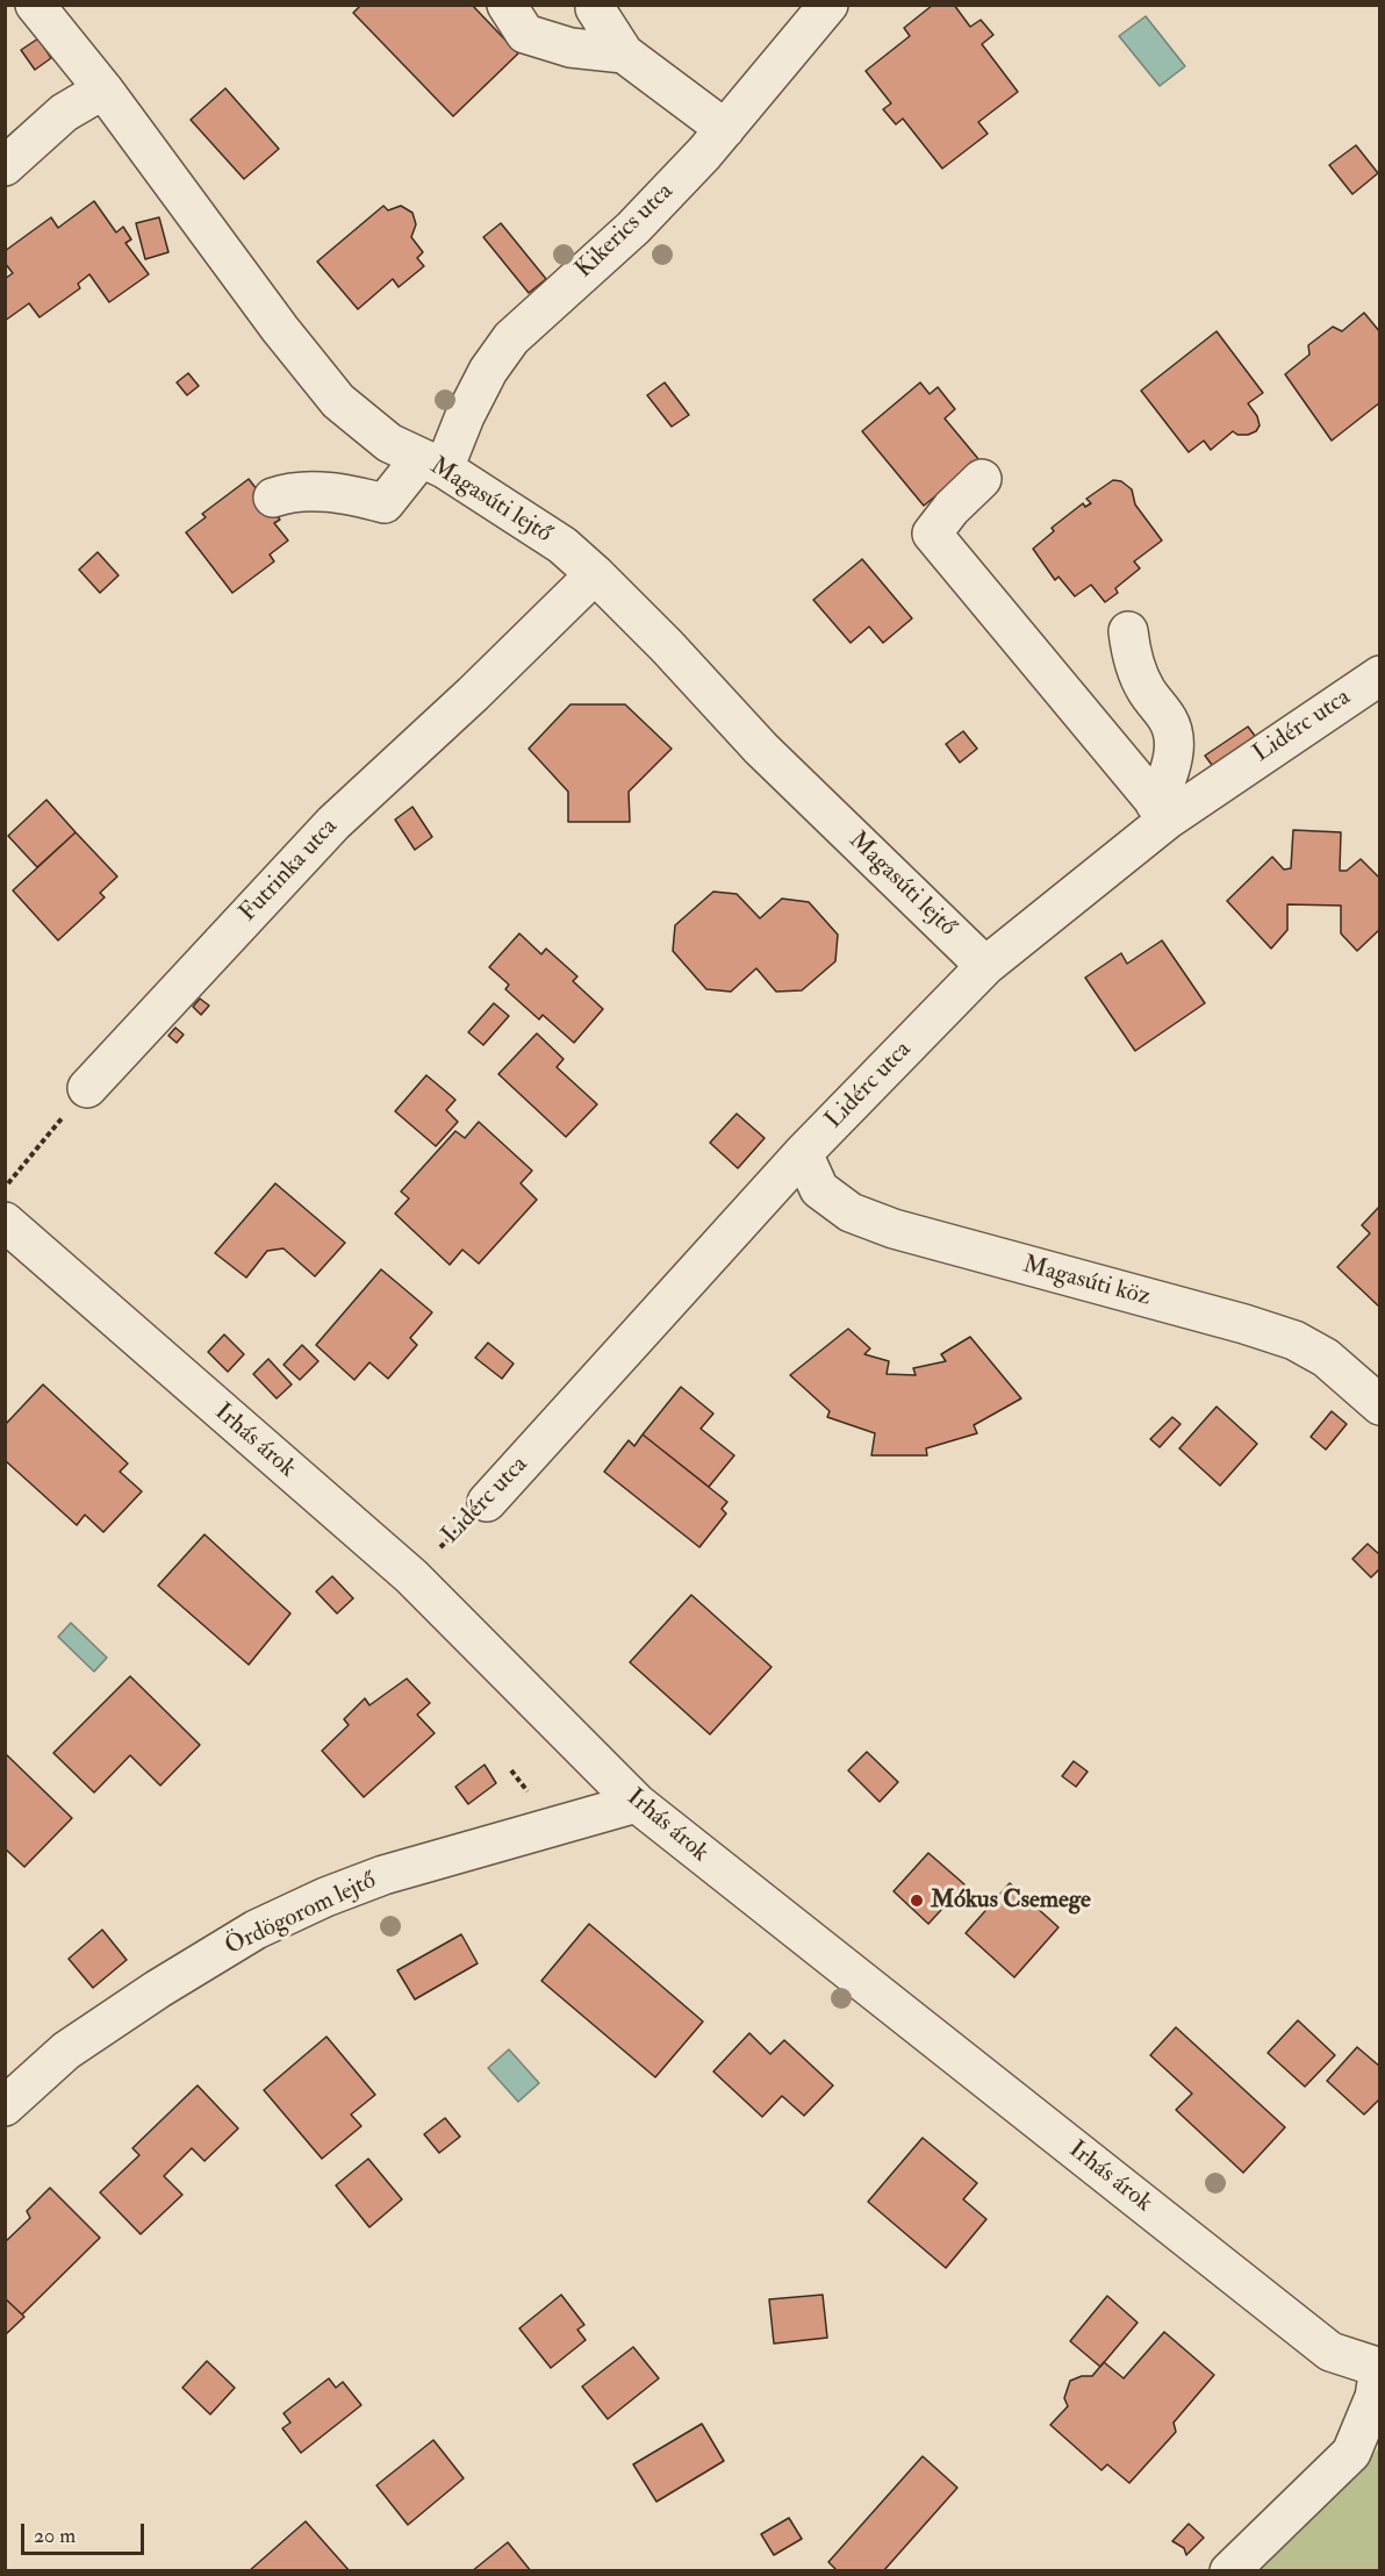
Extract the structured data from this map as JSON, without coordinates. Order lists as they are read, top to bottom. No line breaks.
{"streets":{"street":["Kikerics utca","Magasúti lejtő","Lidérc utca","Futrinka utca","Magasúti köz","Irhás árok","Ördögorom lejtő"]},"crossings":[["Kikerics utca","Magasúti lejtő"],["Magasúti lejtő","Lidérc utca"],["Magasúti lejtő","Futrinka utca"],["Lidérc utca","Magasúti köz"],["Irhás árok","Ördögorom lejtő"]],"places":["Mókus Csemege"],"scale_bar":"20 m"}
